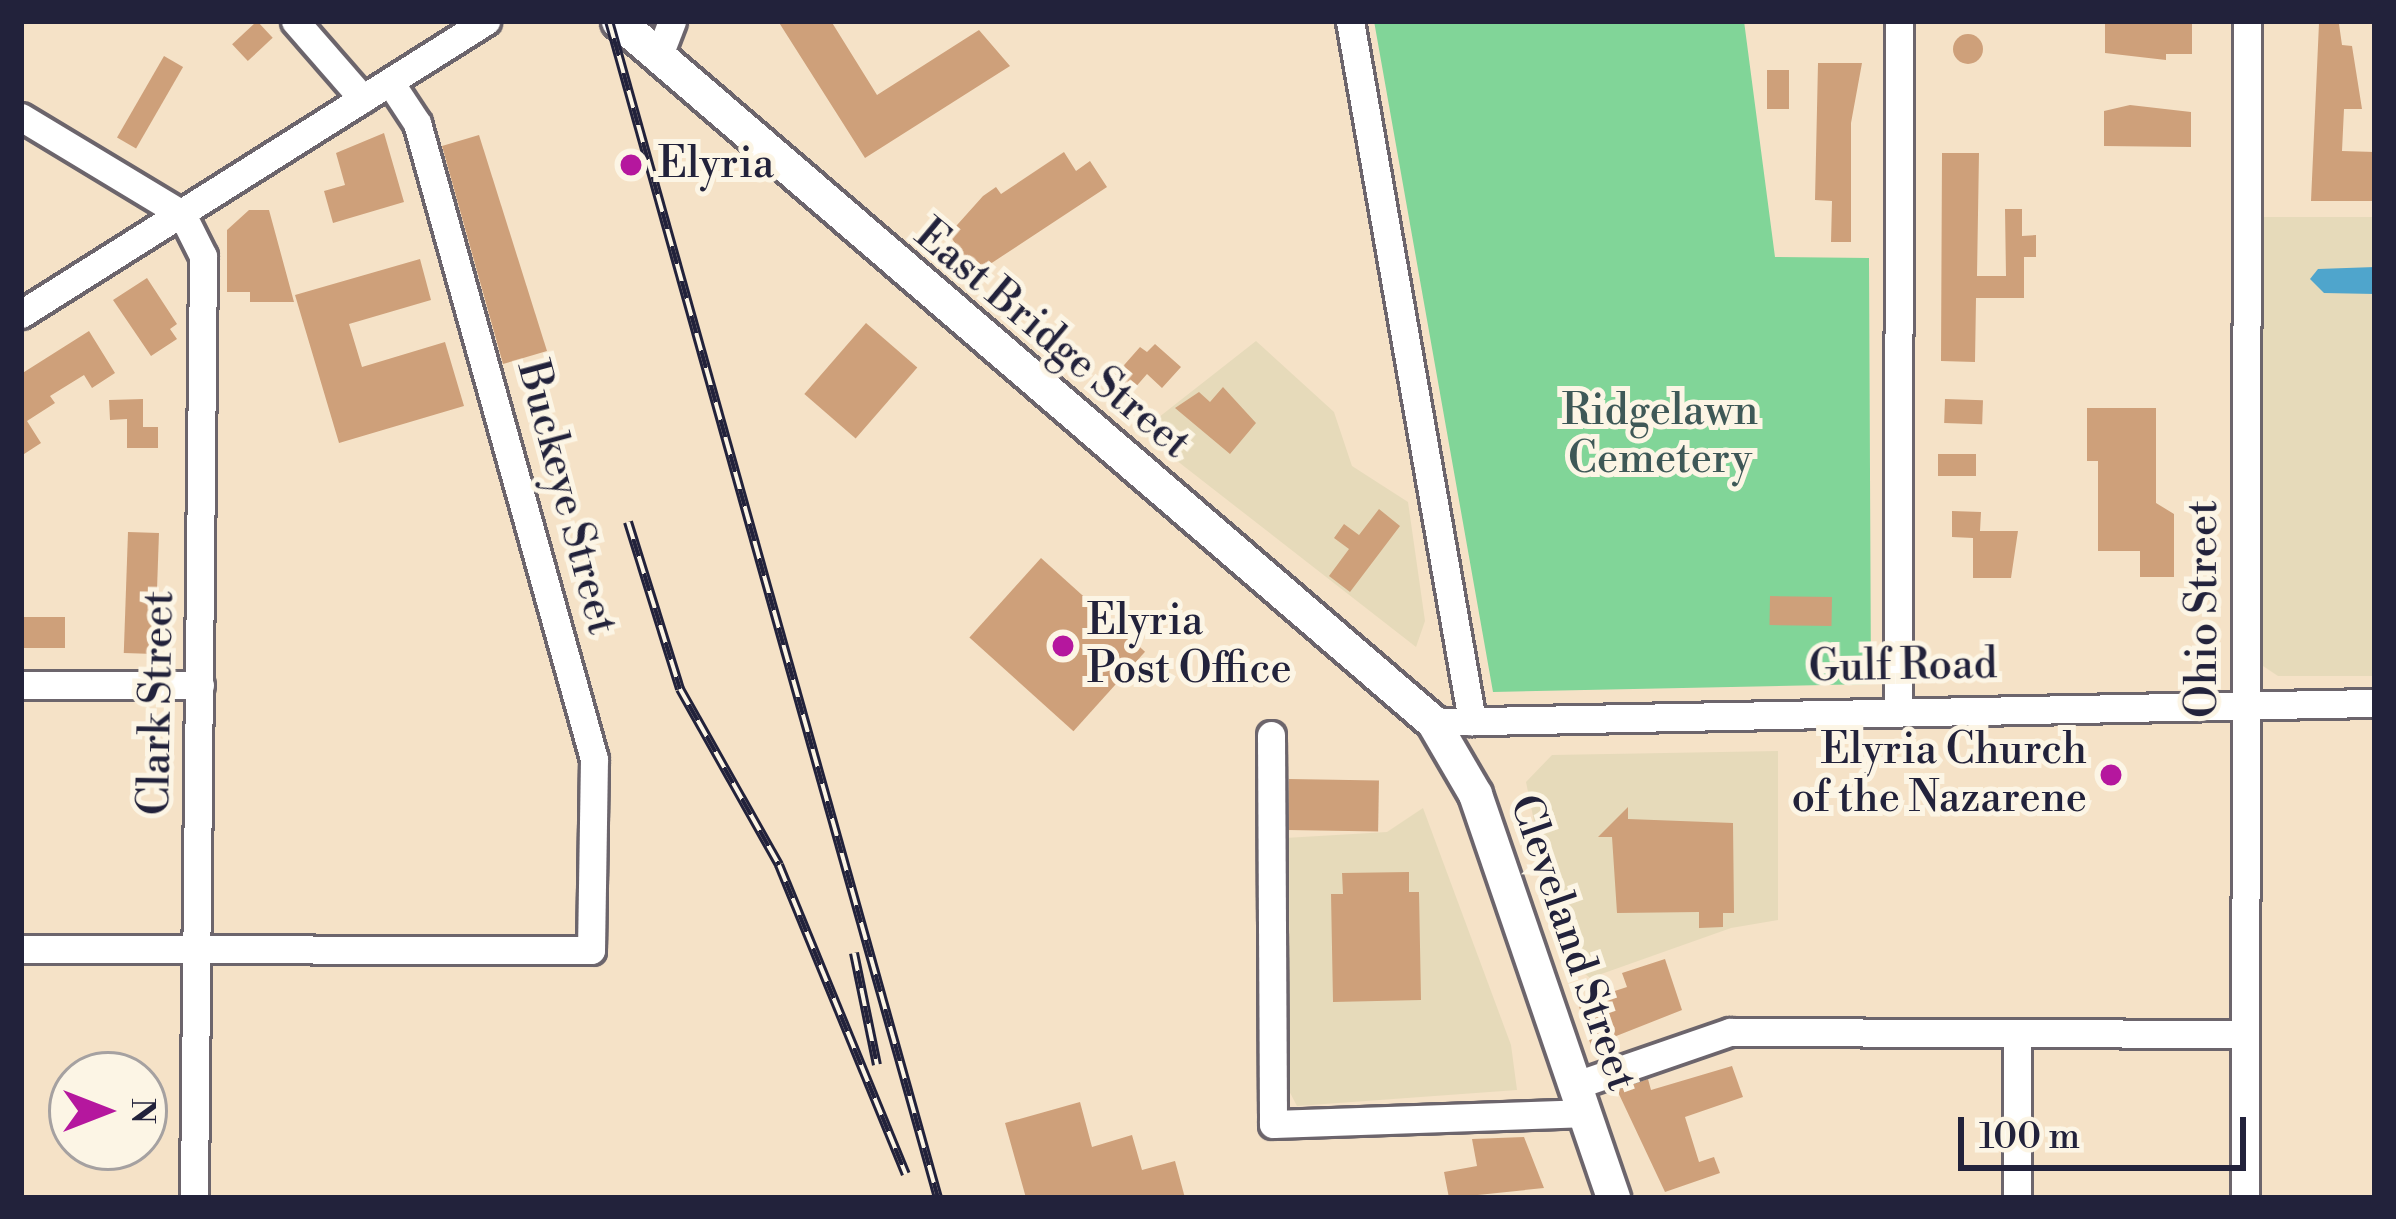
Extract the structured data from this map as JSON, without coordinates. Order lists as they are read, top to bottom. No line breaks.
{"streets":{"main road":["East Bridge Street","Cleveland Street"],"street":["Buckeye Street","Ohio Street","Gulf Road","Clark Street"]},"crossings":[["East Bridge Street","Gulf Road"],["East Bridge Street","Cleveland Street"],["Buckeye Street","Clark Street"],["Ohio Street","Gulf Road"],["Gulf Road","Cleveland Street"]],"parks":["Ridgelawn Cemetery"],"places":["Elyria","Elyria Post Office","Elyria Church of the Nazarene"],"scale_bar":"100 m","north":"right"}
